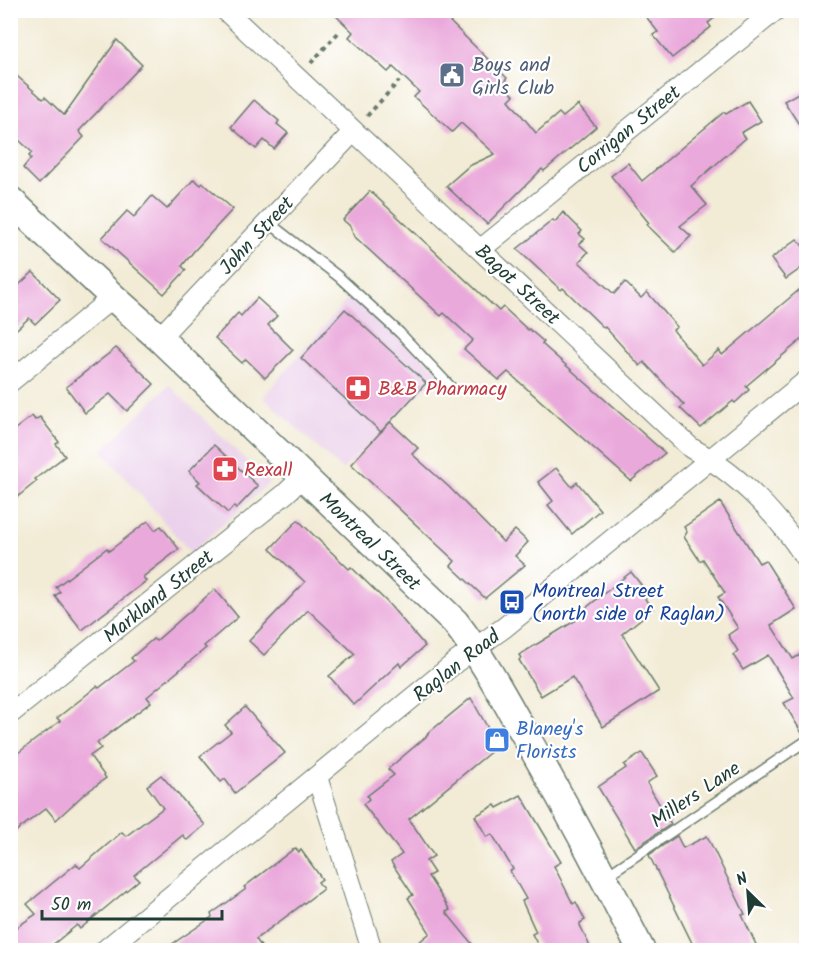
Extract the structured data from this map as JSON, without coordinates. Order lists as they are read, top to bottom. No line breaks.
{"streets":{"main road":["Montreal Street"],"street":["Corrigan Street","John Street","Bagot Street","Markland Street","Raglan Road"],"lane":["Millers Lane"]},"crossings":[["Corrigan Street","Bagot Street"],["John Street","Bagot Street"],["John Street","Montreal Street"],["Bagot Street","Raglan Road"],["Montreal Street","Markland Street"],["Montreal Street","Raglan Road"],["Montreal Street","Millers Lane"]],"places":{"public building":["Boys and Girls Club"],"pharmacy":["B&B Pharmacy","Rexall"],"bus stop":["Montreal Street (north side of Raglan)"],"shop":["Blaney's Florists"]},"scale_bar":"50 m","north":"top left"}
